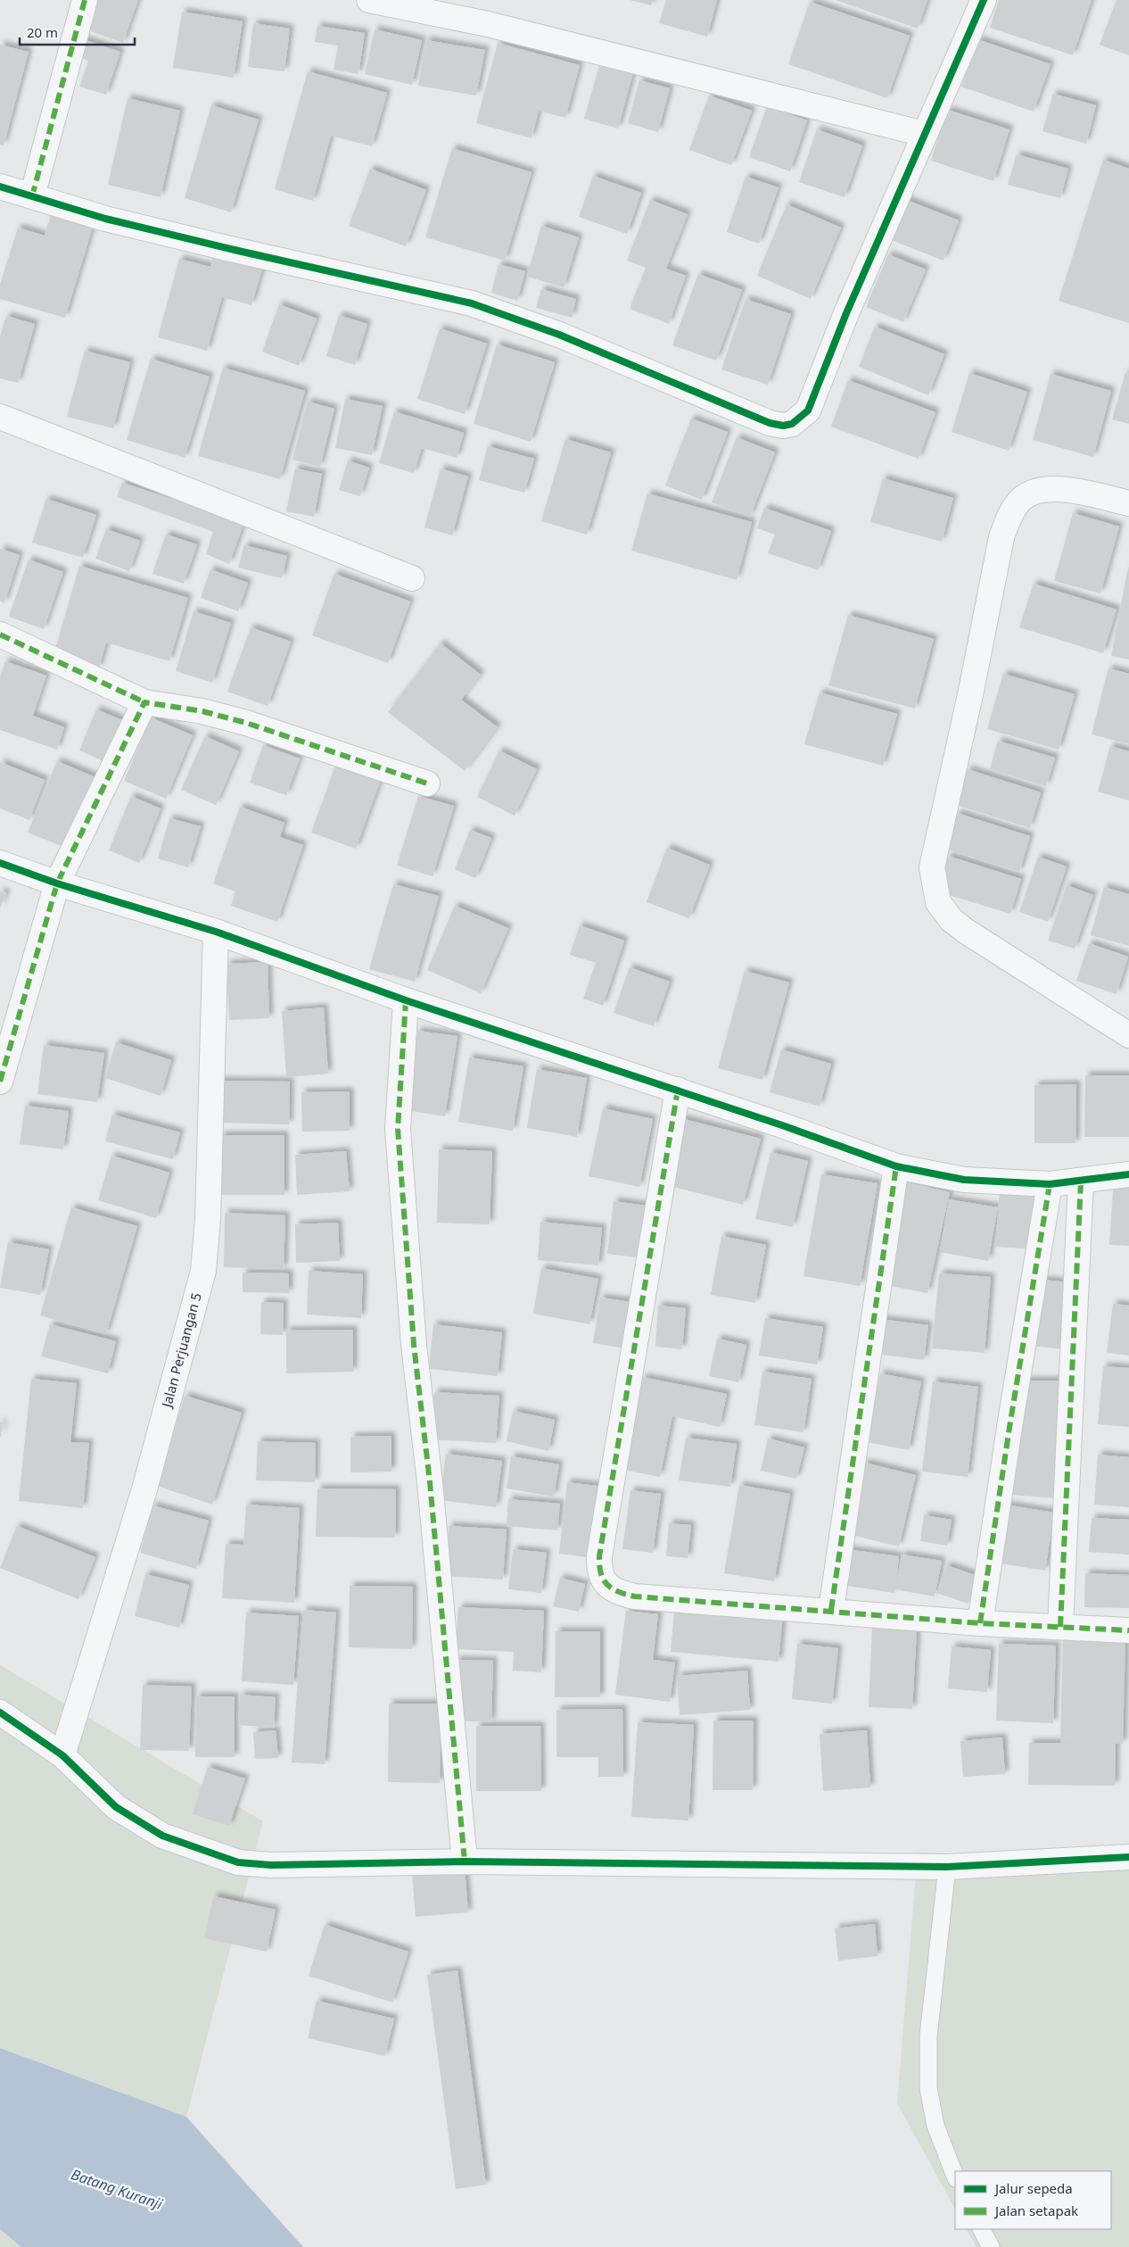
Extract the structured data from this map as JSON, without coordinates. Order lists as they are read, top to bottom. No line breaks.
{"streets":{"street":["Jalan Perjuangan 5"]},"water":["Batang Kuranji"],"legend":["Jalur sepeda","Jalan setapak"],"scale_bar":"20 m"}
